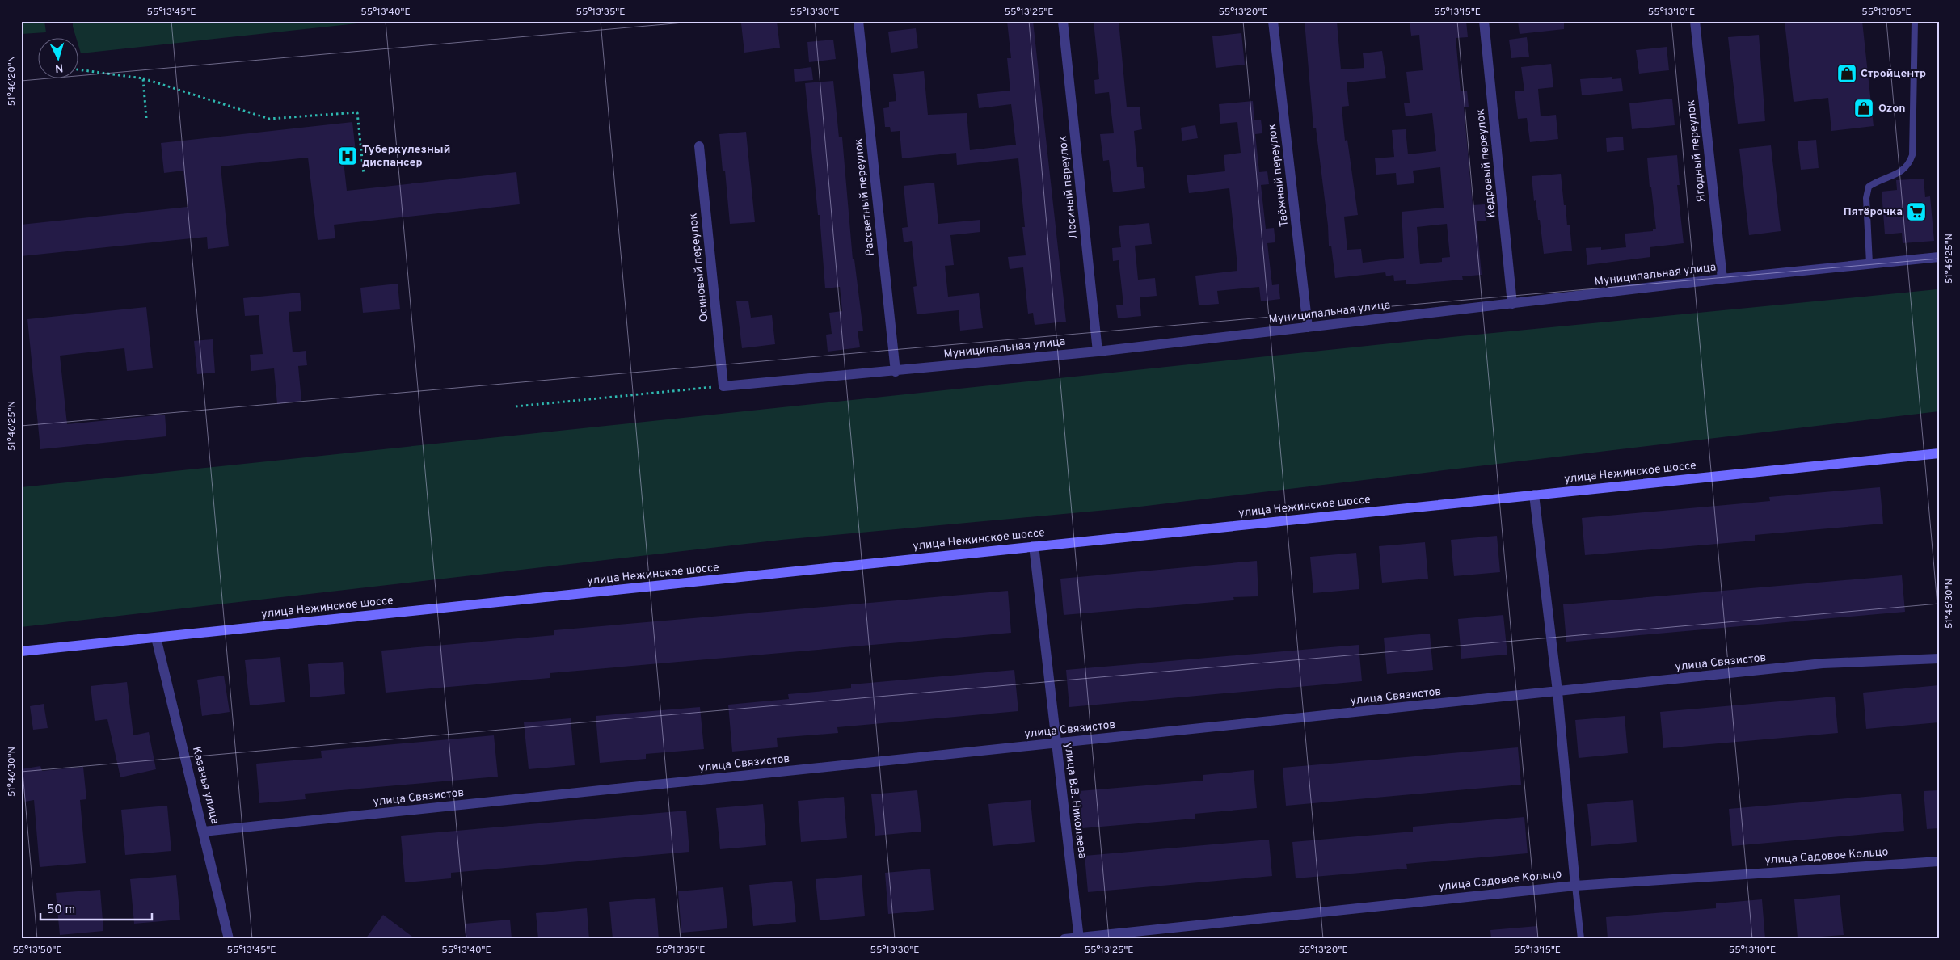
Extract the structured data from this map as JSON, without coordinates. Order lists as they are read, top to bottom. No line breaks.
{"streets":{"main road":["улица Нежинское шоссе"],"street":["Ягодный переулок","Кедровый переулок","Таёжный переулок","Лосиный переулок","Рассветный переулок","Осиновый переулок","Муниципальная улица","улица Связистов","Казачья улица","улица В.В. Николаева","улица Садовое Кольцо"]},"crossings":[["Ягодный переулок","Муниципальная улица"],["Кедровый переулок","Муниципальная улица"],["Таёжный переулок","Муниципальная улица"],["Лосиный переулок","Муниципальная улица"],["Рассветный переулок","Муниципальная улица"],["Осиновый переулок","Муниципальная улица"],["улица Нежинское шоссе","Казачья улица"],["улица Нежинское шоссе","улица В.В. Николаева"],["улица Связистов","Казачья улица"],["улица Связистов","улица В.В. Николаева"],["улица В.В. Николаева","улица Садовое Кольцо"]],"places":{"shop":["Стройцентр","Ozon"],"hospital":["Туберкулезный диспансер"],"supermarket":["Пятёрочка"]},"scale_bar":"50 m","north":"bottom","coordinates":["55°13'45\"E","55°13'40\"E","55°13'35\"E","55°13'30\"E","55°13'25\"E","55°13'20\"E","55°13'15\"E","55°13'10\"E","55°13'05\"E","51°46'20\"N","51°46'25\"N","51°46'30\"N","55°13'50\"E"]}
